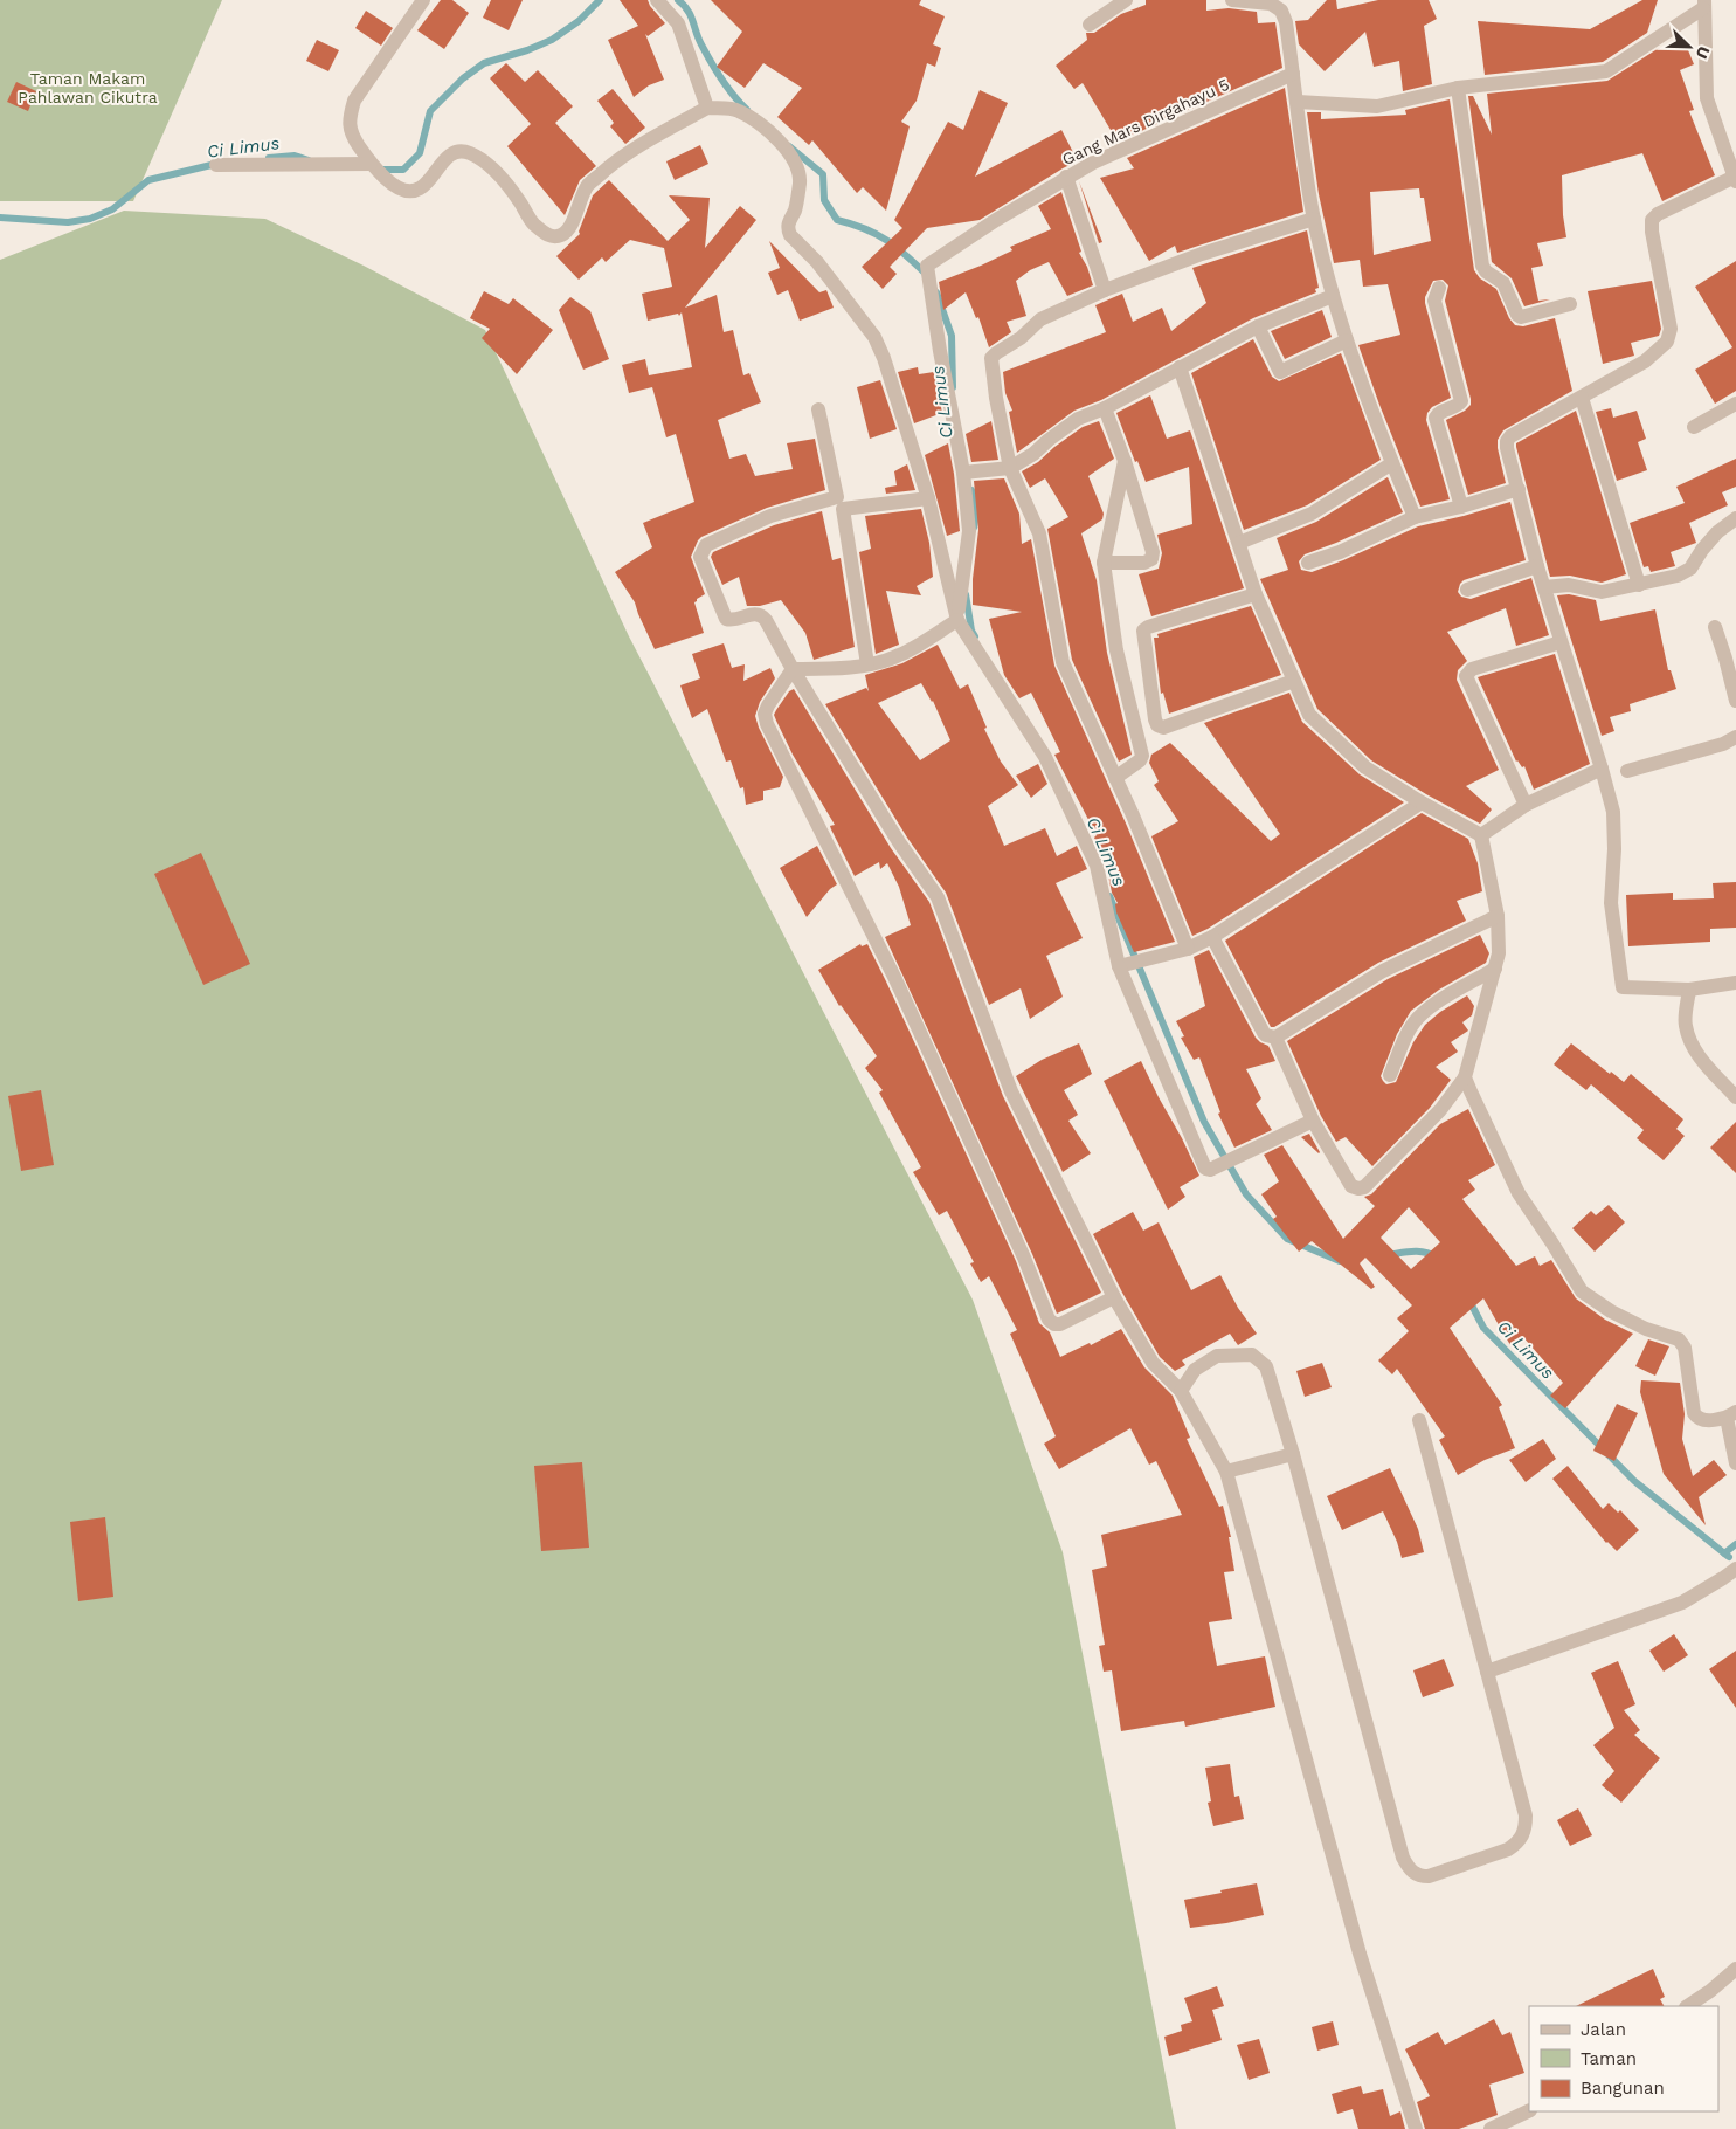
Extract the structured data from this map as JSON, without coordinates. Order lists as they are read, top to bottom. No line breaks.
{"streets":{"street":["Gang Mars Dirgahayu 5"]},"water":["Ci Limus"],"parks":["Taman Makam Pahlawan Cikutra"],"legend":["Jalan","Taman","Bangunan"],"north":"bottom right"}
